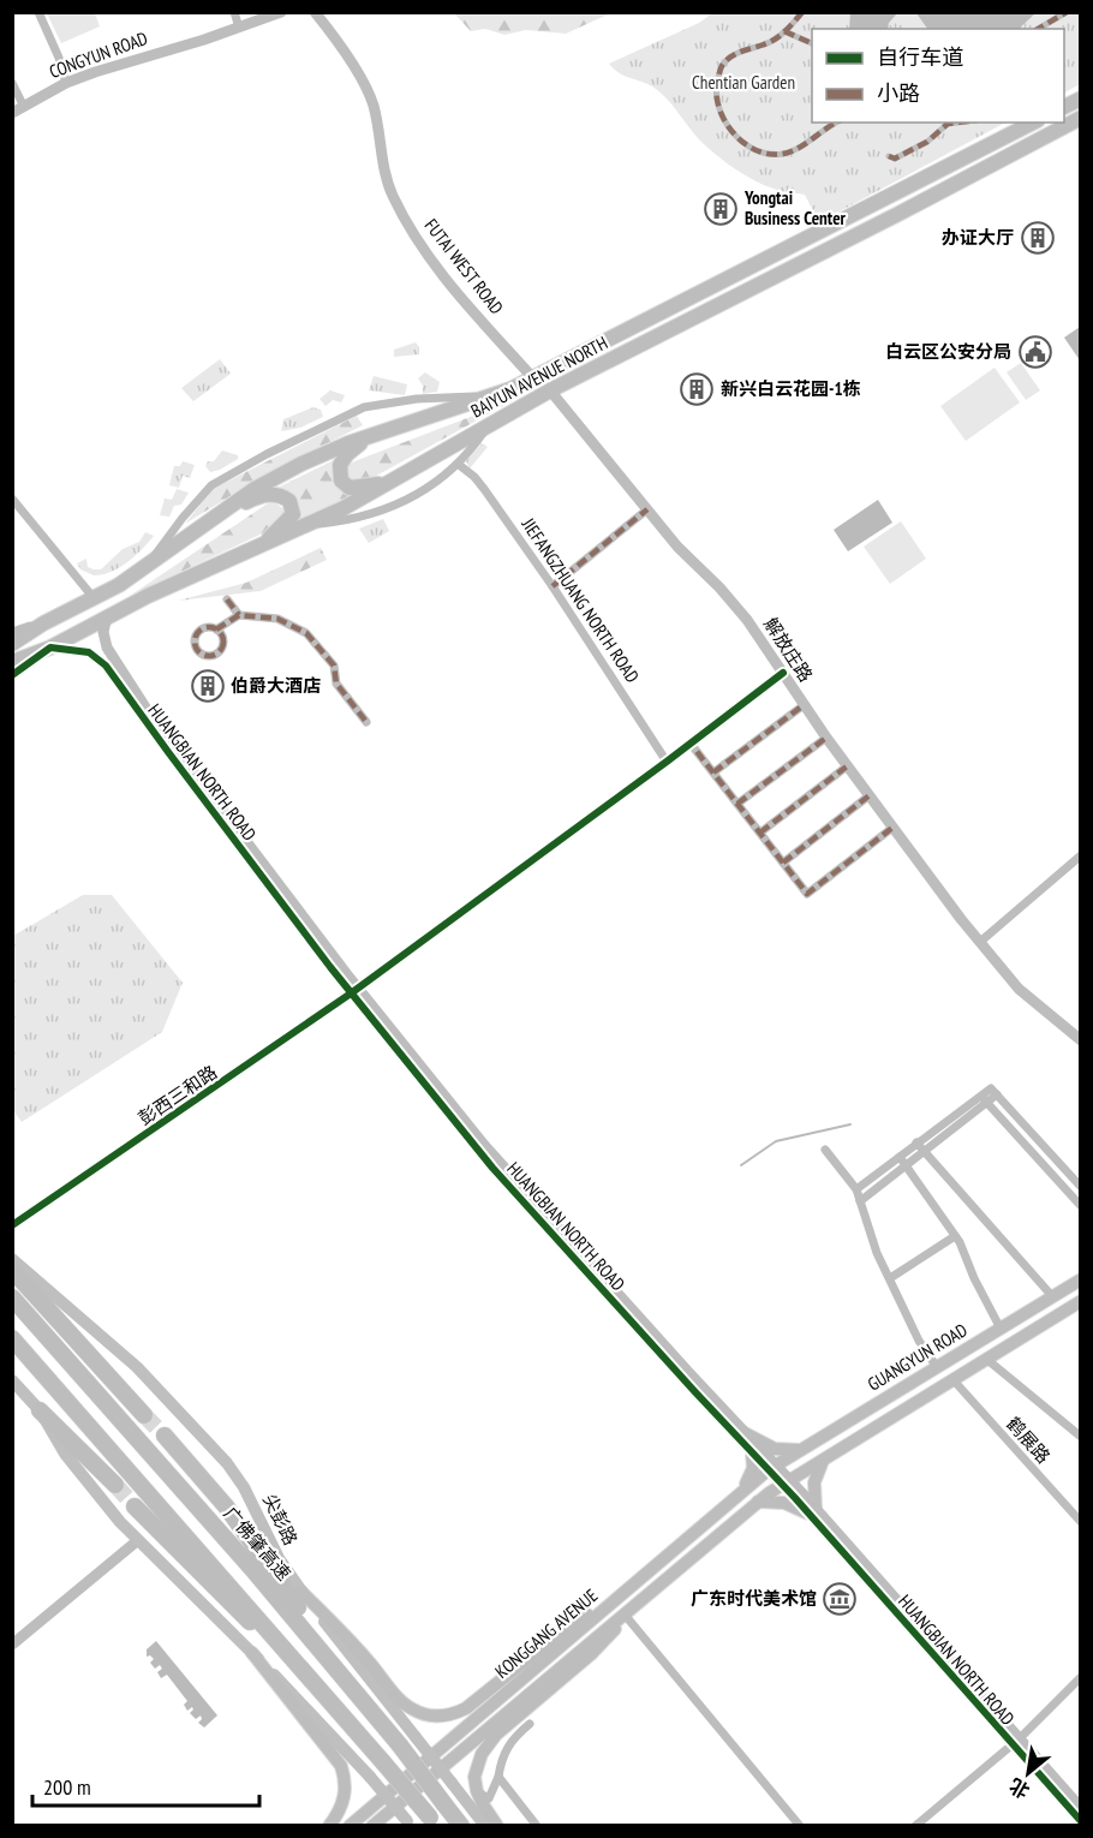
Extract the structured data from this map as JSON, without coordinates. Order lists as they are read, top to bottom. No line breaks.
{"streets":{"highway":["BAIYUN AVENUE NORTH","广佛肇高速"],"main road":["GUANGYUN ROAD","尖彭路","KONGGANG AVENUE"],"street":["CONGYUN ROAD","FUTAI WEST ROAD","JIEFANGZHUANG NORTH ROAD","解放庄路","HUANGBIAN NORTH ROAD","彭西三和路","鹤展路"]},"crossings":[["FUTAI WEST ROAD","BAIYUN AVENUE NORTH"],["BAIYUN AVENUE NORTH","解放庄路"],["BAIYUN AVENUE NORTH","HUANGBIAN NORTH ROAD"],["JIEFANGZHUANG NORTH ROAD","彭西三和路"],["解放庄路","彭西三和路"],["HUANGBIAN NORTH ROAD","彭西三和路"],["HUANGBIAN NORTH ROAD","GUANGYUN ROAD"],["HUANGBIAN NORTH ROAD","KONGGANG AVENUE"],["GUANGYUN ROAD","鹤展路"],["GUANGYUN ROAD","KONGGANG AVENUE"]],"parks":["Chentian Garden"],"places":{"building":["Yongtai Business Center","办证大厅","新兴白云花园-1栋","伯爵大酒店"],"public building":["白云区公安分局"],"museum":["广东时代美术馆"]},"legend":["自行车道","小路"],"scale_bar":"200 m","north":"bottom left"}
